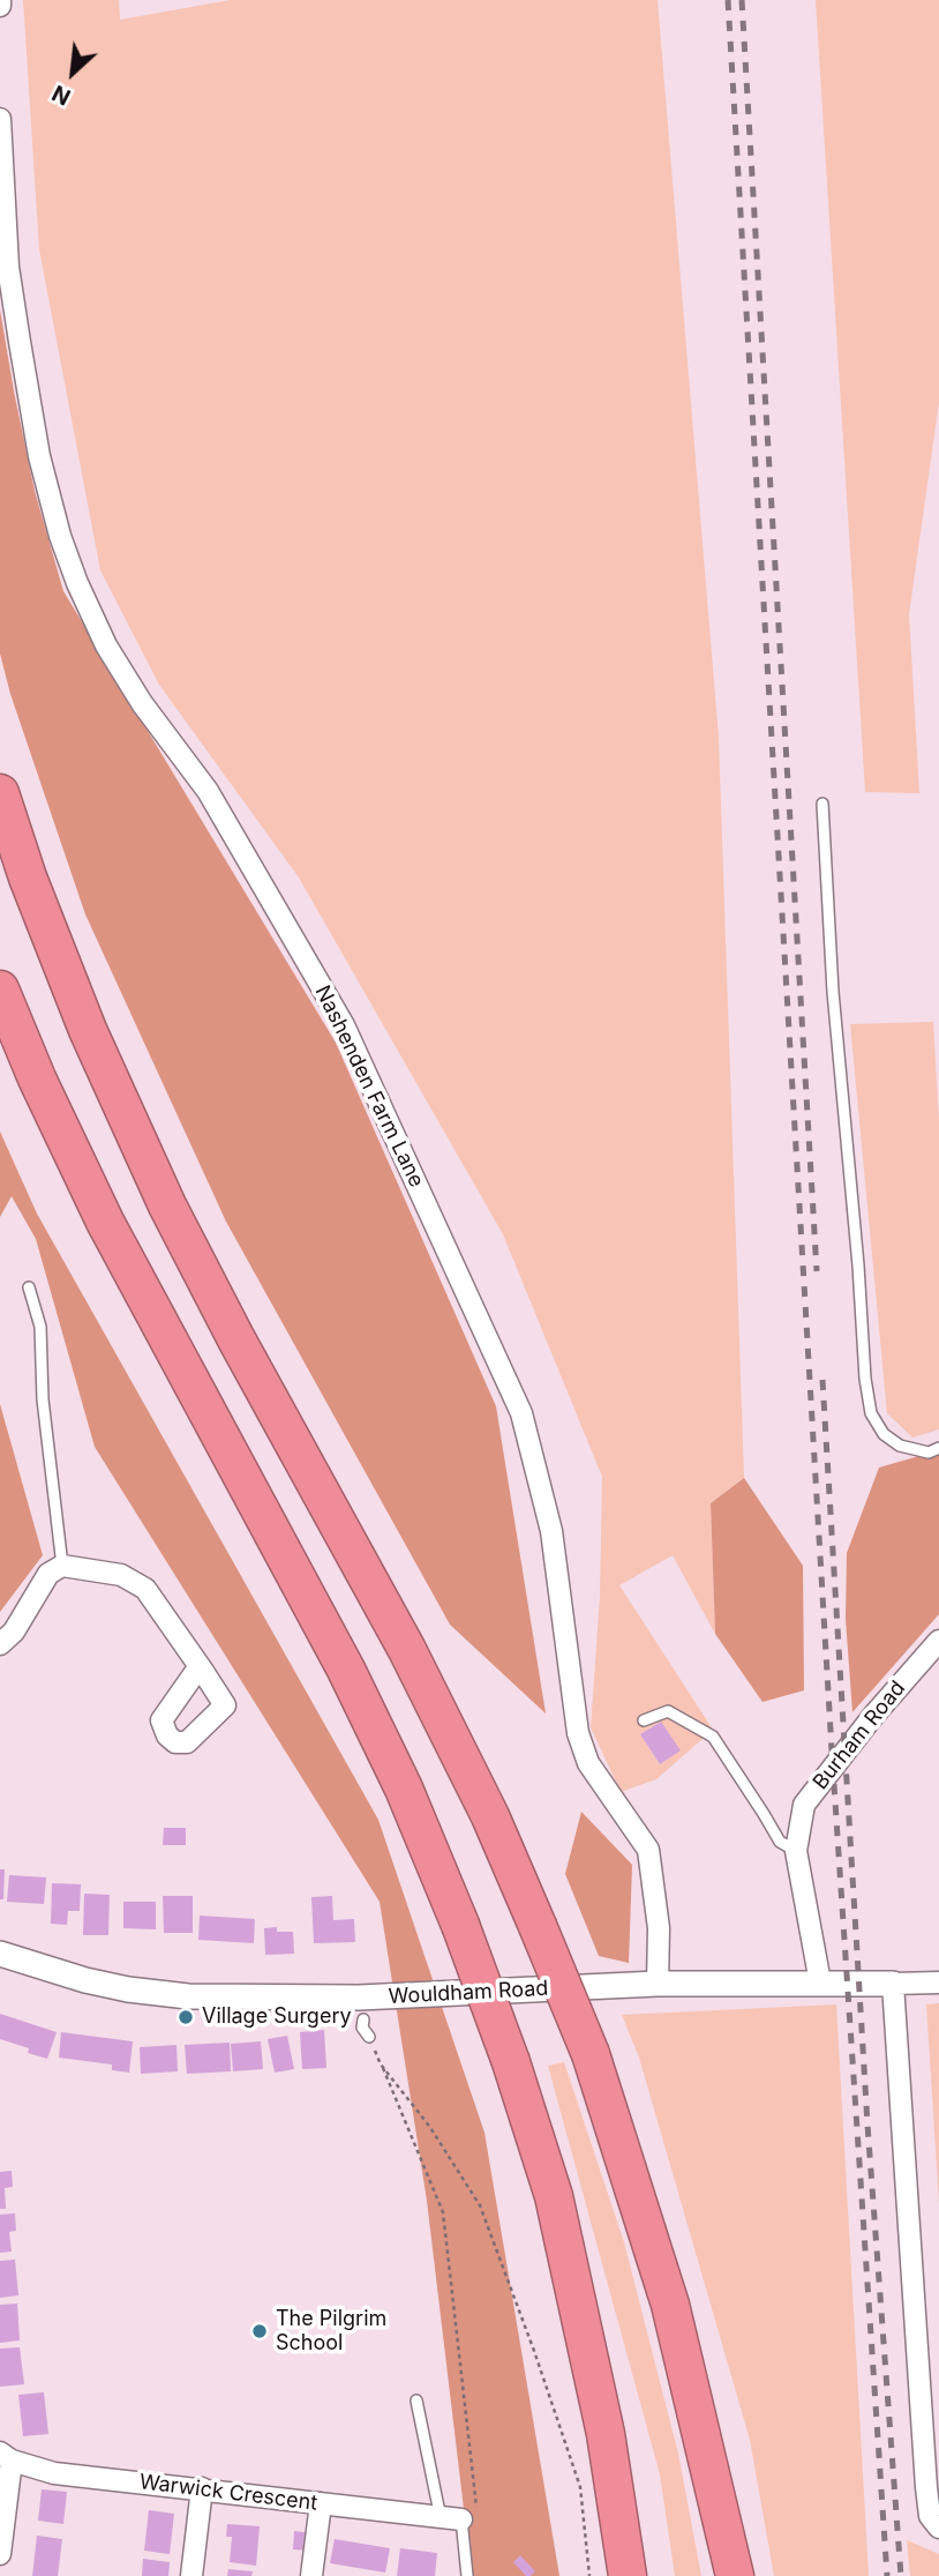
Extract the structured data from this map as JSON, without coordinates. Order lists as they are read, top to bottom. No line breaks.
{"streets":{"street":["Nashenden Farm Lane","Burham Road","Wouldham Road","Warwick Crescent"]},"crossings":[["Nashenden Farm Lane","Wouldham Road"],["Burham Road","Wouldham Road"]],"places":["Village Surgery","The Pilgrim School"],"north":"bottom left"}
